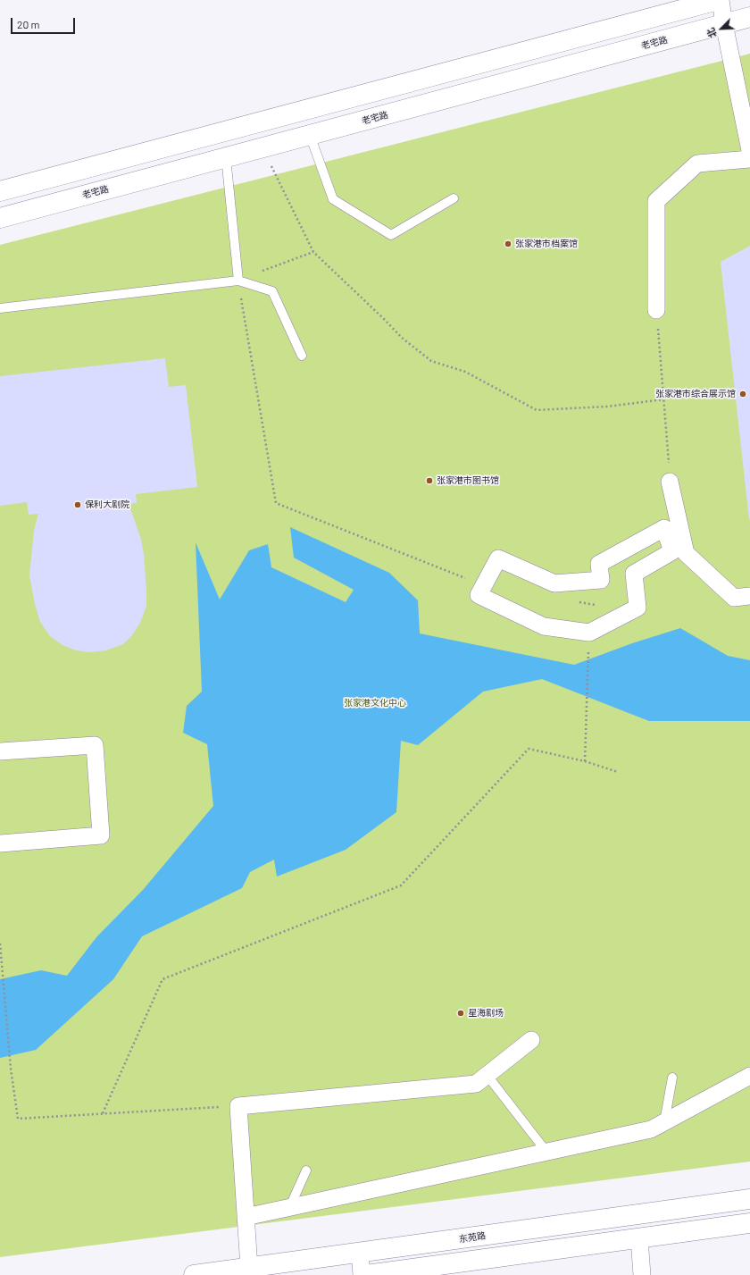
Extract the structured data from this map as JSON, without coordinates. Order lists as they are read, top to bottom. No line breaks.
{"streets":{"street":["老宅路","东苑路"]},"parks":["张家港文化中心"],"places":["张家港市档案馆","张家港市综合展示馆","张家港市图书馆","保利大剧院","星海剧场"],"scale_bar":"20 m","north":"bottom left"}
